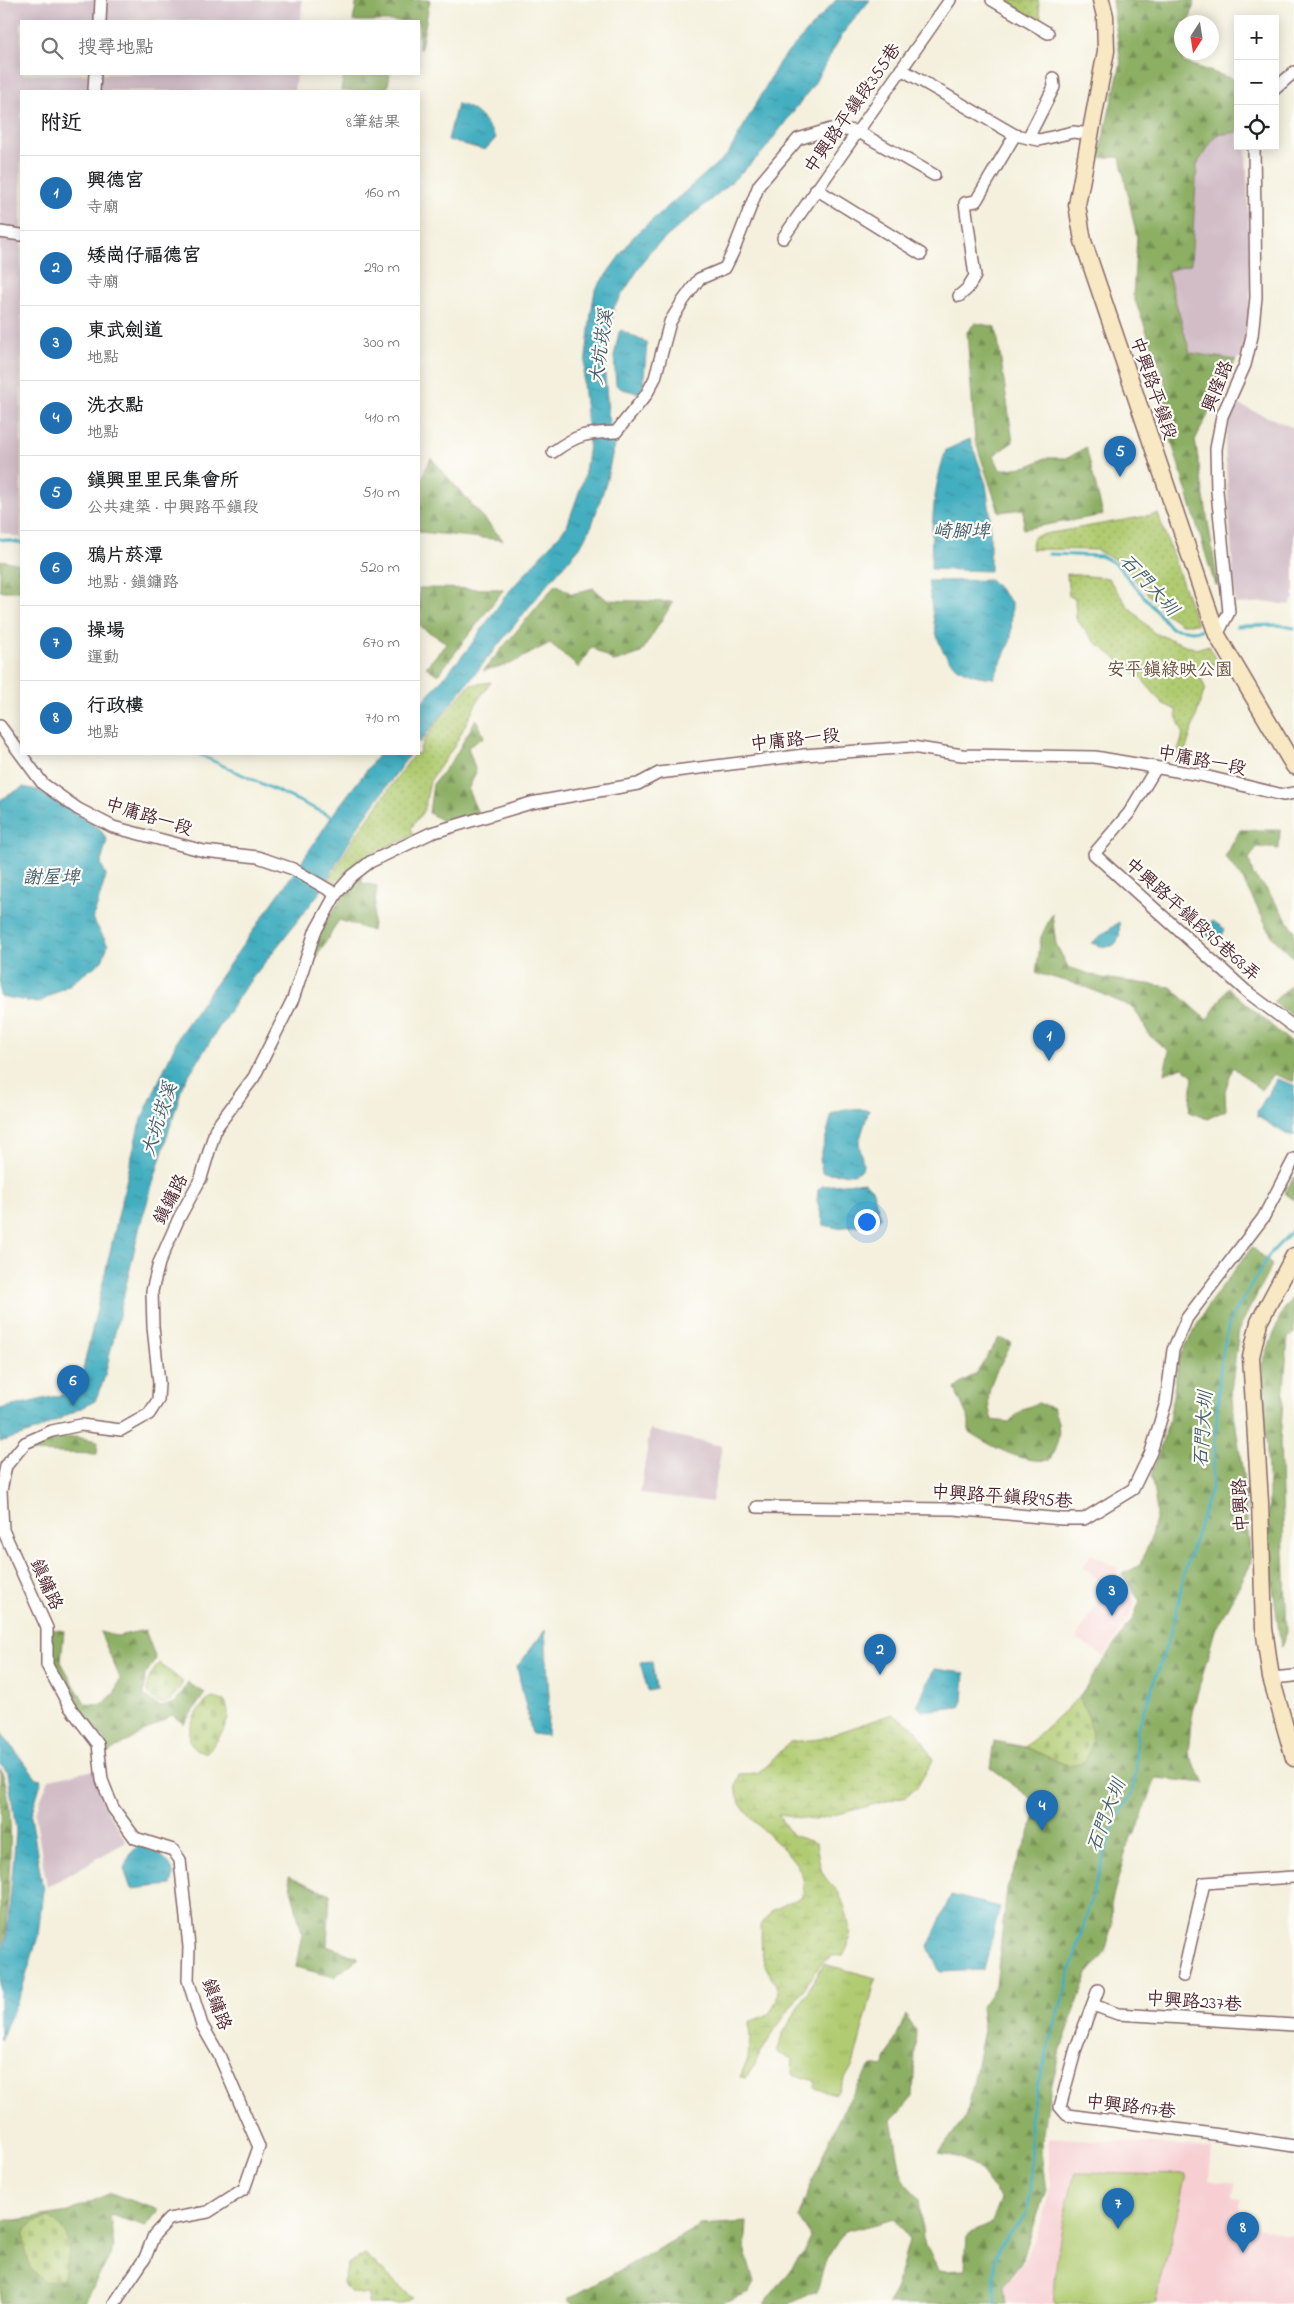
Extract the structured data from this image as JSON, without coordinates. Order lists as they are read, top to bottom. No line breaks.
{"streets":{"street":["中興路平鎮段355巷","興隆路","中興路平鎮段","中庸路一段","中興路平鎮段95巷68弄","鎮鏞路","中興路平鎮段95巷","中興路","中興路237巷","中興路197巷"]},"crossings":[["興隆路","中興路平鎮段"],["中庸路一段","中興路平鎮段95巷68弄"],["中庸路一段","鎮鏞路"],["中興路237巷","中興路197巷"]],"water":["大坑崁溪","崎腳埤","石門大圳","謝屋埤"],"parks":["安平鎮綠映公園"],"north":"bottom","page":{"map_buttons":["+","−"],"search":"搜尋地點","heading":["附近","8筆結果"],"list":[{"mark":"1","name":"興德宮","note":"寺廟","value":"160 m"},{"mark":"2","name":"矮崗仔福德宮","note":"寺廟","value":"290 m"},{"mark":"3","name":"東武劍道","note":"地點","value":"300 m"},{"mark":"4","name":"洗衣點","note":"地點","value":"410 m"},{"mark":"5","name":"鎮興里里民集會所","note":"公共建築 · 中興路平鎮段","value":"510 m"},{"mark":"6","name":"鴉片菸潭","note":"地點 · 鎮鏞路","value":"520 m"},{"mark":"7","name":"操場","note":"運動","value":"670 m"},{"mark":"8","name":"行政樓","note":"地點","value":"710 m"}],"pins":["5","1","6","3","2","4","7","8"]}}
